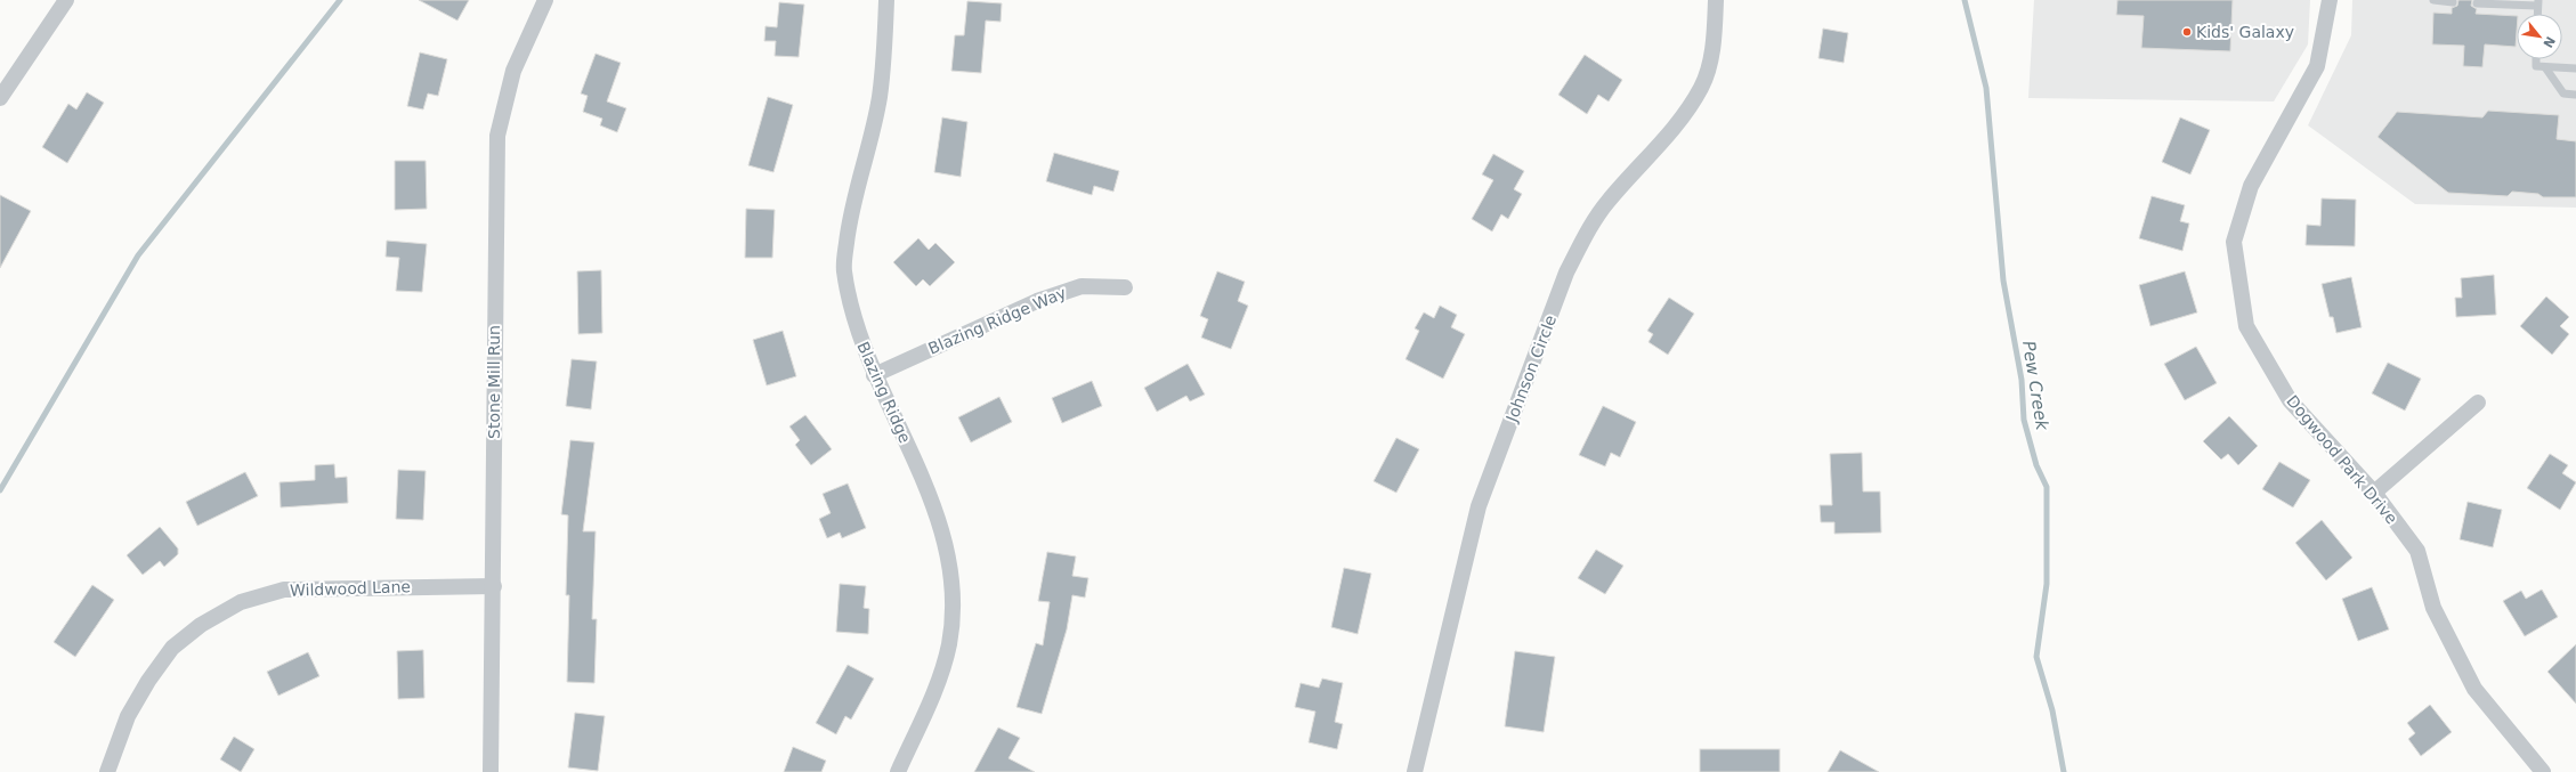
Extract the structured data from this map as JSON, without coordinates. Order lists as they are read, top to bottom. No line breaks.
{"streets":{"street":["Blazing Ridge Way","Johnson Circle","Stone Mill Run","Blazing Ridge","Dogwood Park Drive","Wildwood Lane"]},"crossings":[["Blazing Ridge Way","Blazing Ridge"],["Stone Mill Run","Wildwood Lane"]],"water":["Pew Creek"],"places":["Kids' Galaxy"],"north":"bottom right"}
